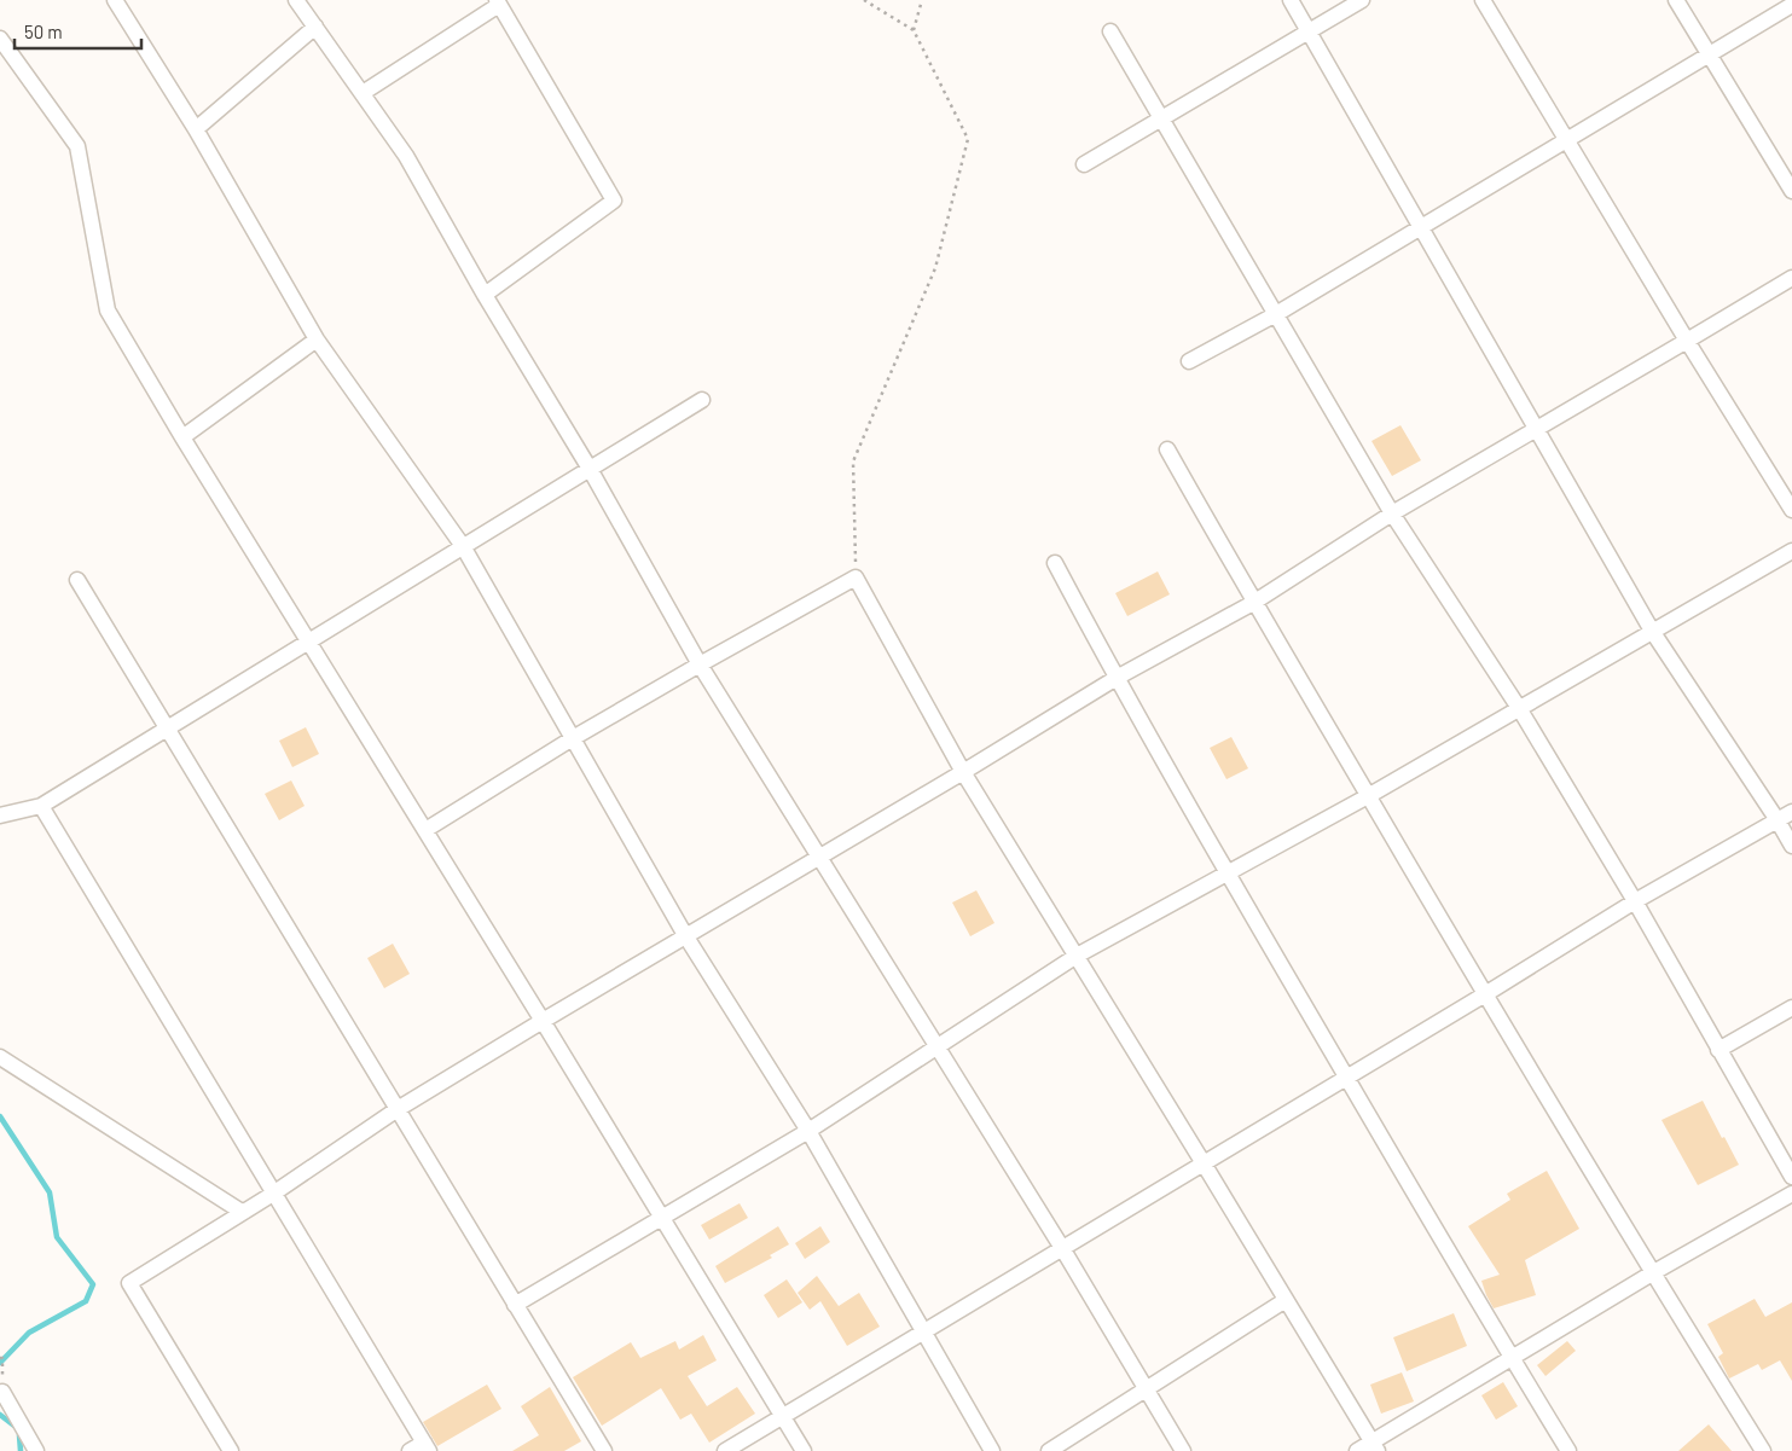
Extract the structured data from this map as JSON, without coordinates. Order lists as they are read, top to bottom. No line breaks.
{"scale_bar":"50 m"}
